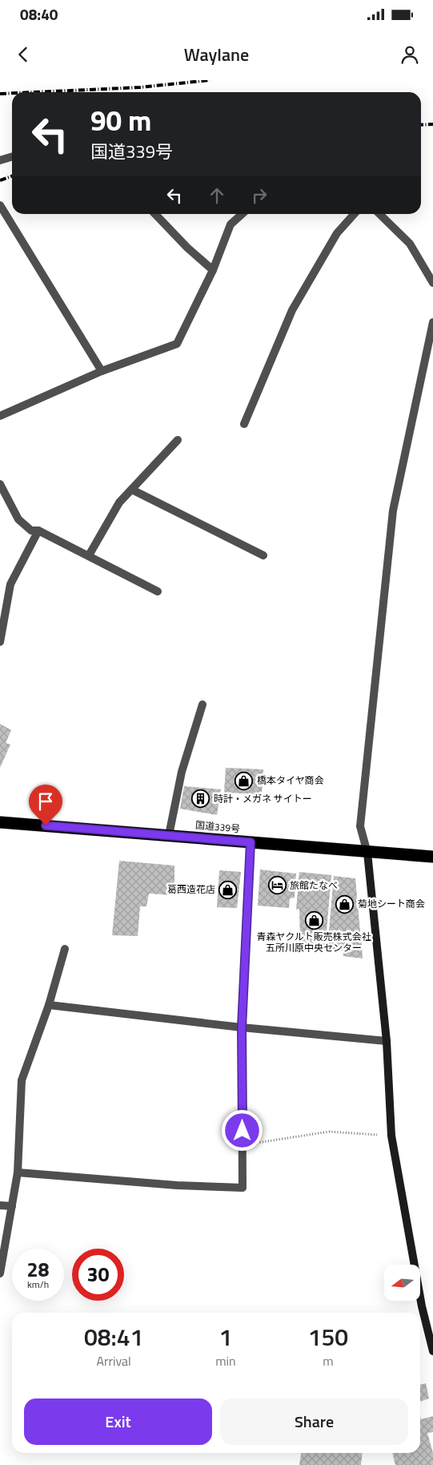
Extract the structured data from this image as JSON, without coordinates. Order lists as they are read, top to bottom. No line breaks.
{"streets":{"highway":["国道339号"]},"places":{"shop":["橋本タイヤ商会","葛西造花店","菊地シート商会","青森ヤクルト販売株式会社 五所川原中央センター"],"building":["時計・メガネ サイトー"],"hotel":["旅館たなべ"]},"north":"left","page":{"status":"08:40","header":"Waylane","turn":["90 m","国道339号"],"speed":"28 km/h","limit":"30","eta":["08:41","Arrival","1","min","150","m"],"buttons":["Exit","Share"]}}
